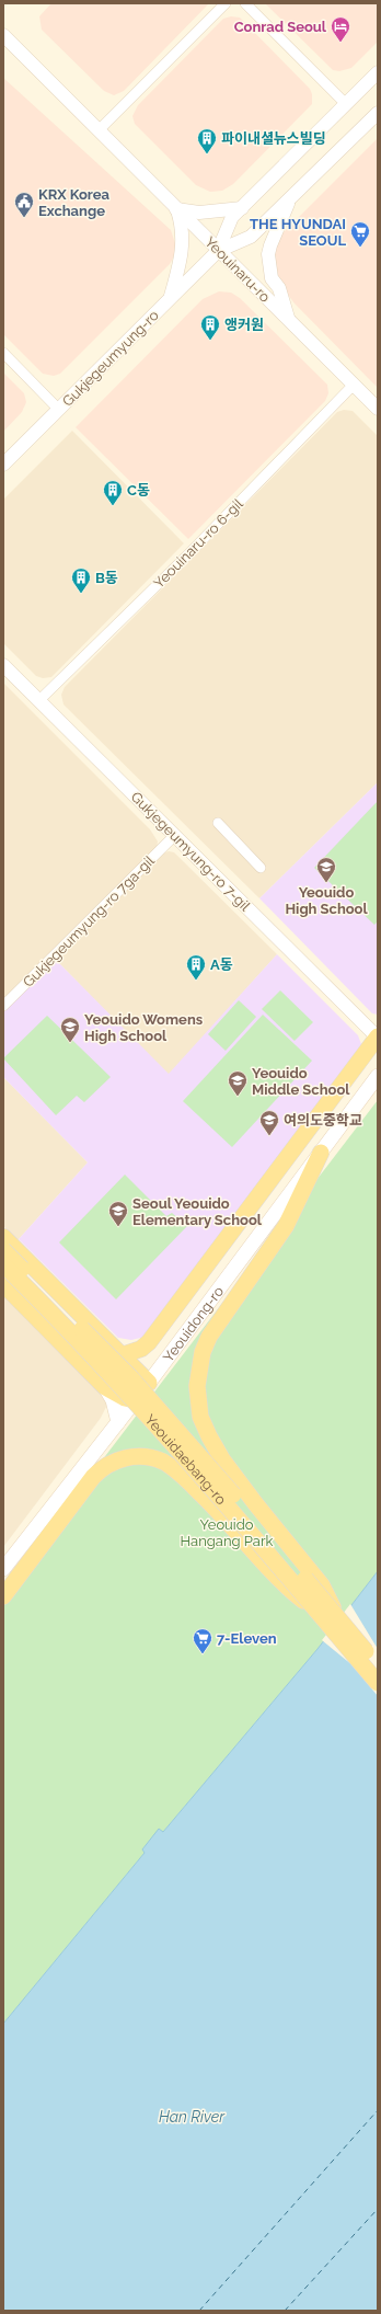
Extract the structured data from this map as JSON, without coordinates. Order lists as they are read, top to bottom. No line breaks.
{"streets":{"main road":["Yeouidong-ro","Yeouidaebang-ro"],"street":["Yeouinaru-ro","Gukjegeumyung-ro","Yeouinaru-ro 6-gil","Gukjegeumyung-ro 7-gil","Gukjegeumyung-ro 7ga-gil"]},"crossings":[["Yeouinaru-ro","Gukjegeumyung-ro"],["Yeouinaru-ro","Yeouinaru-ro 6-gil"],["Yeouinaru-ro 6-gil","Gukjegeumyung-ro 7-gil"],["Gukjegeumyung-ro 7-gil","Gukjegeumyung-ro 7ga-gil"]],"water":["Han River"],"parks":["Yeouido Hangang Park"],"places":{"hotel":["Conrad Seoul"],"building":["파이내셜뉴스빌딩","앵커원","C동","B동","A동"],"public building":["KRX Korea Exchange"],"supermarket":["THE HYUNDAI SEOUL","7-Eleven"],"school or university":["Yeouido High School","Yeouido Womens High School","Yeouido Middle School","여의도중학교","Seoul Yeouido Elementary School"]}}
